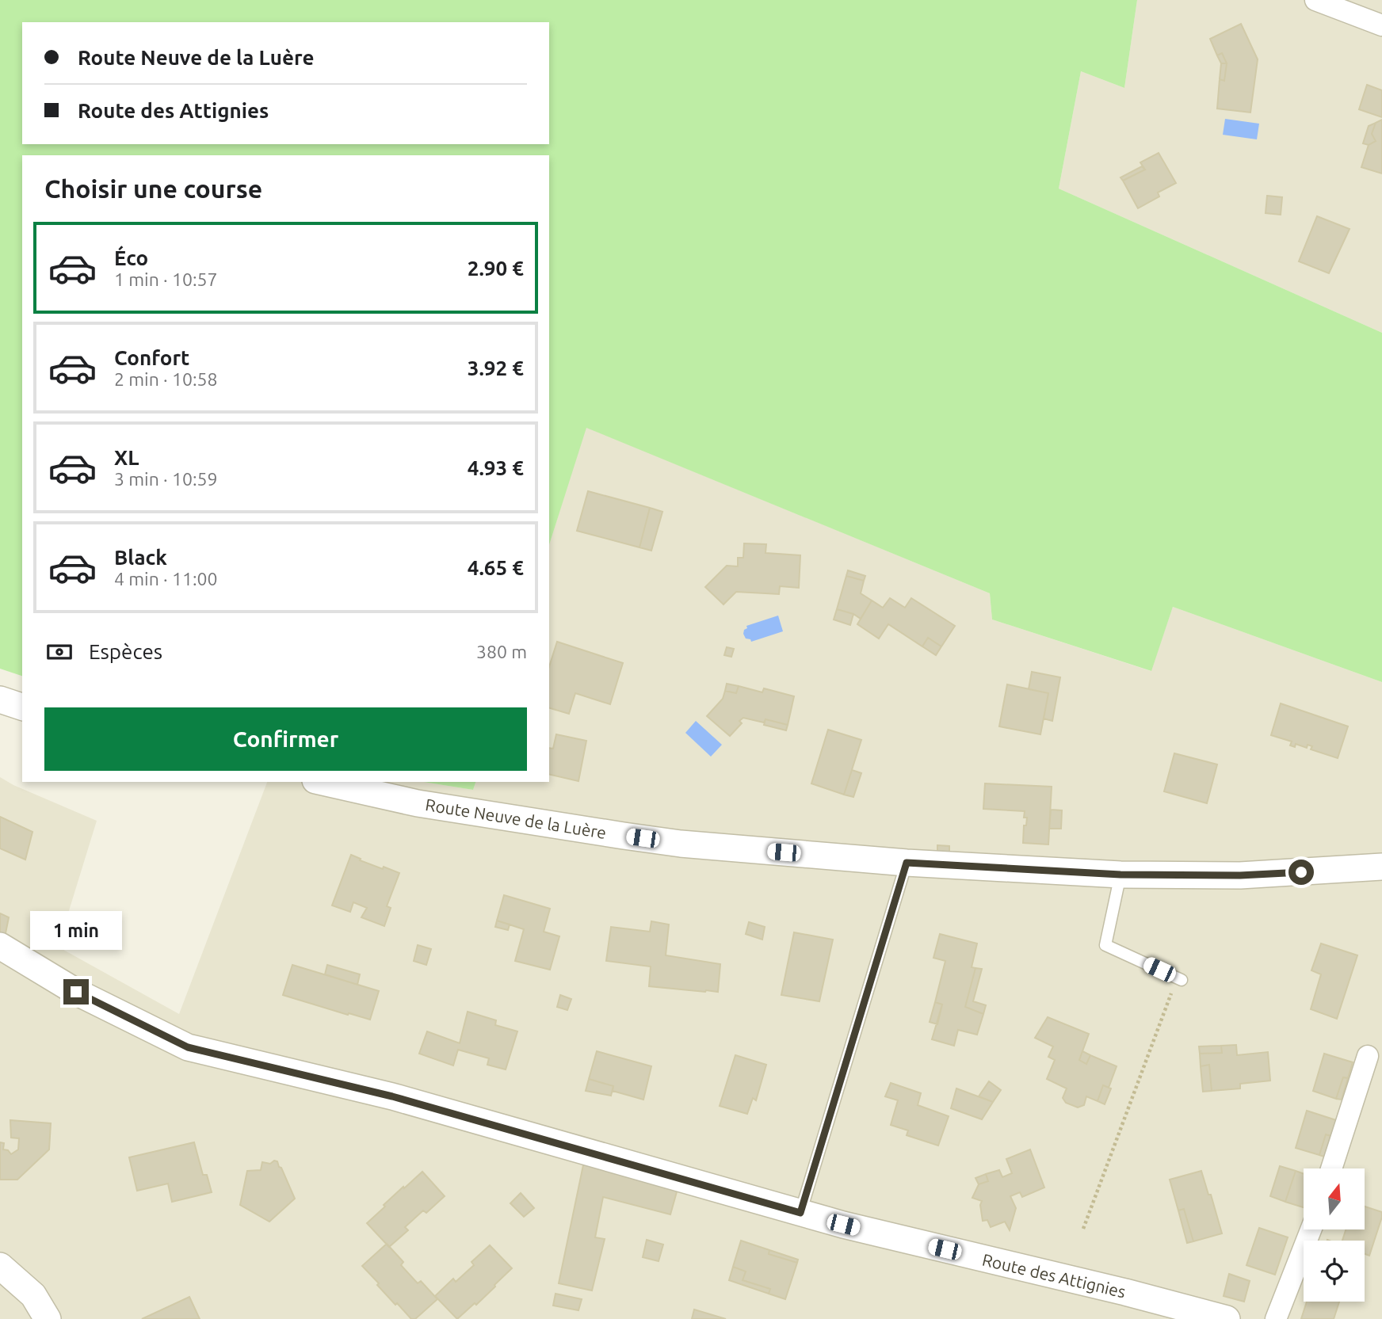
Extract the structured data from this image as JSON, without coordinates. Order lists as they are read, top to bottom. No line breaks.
{"streets":{"street":["Route Neuve de la Luère","Route des Attignies"]},"north":"top","page":{"banner":["Route Neuve de la Luère","Route des Attignies"],"heading":"Choisir une course","list":[{"name":"Éco","note":"1 min · 10:57","value":"2.90 €"},{"name":"Confort","note":"2 min · 10:58","value":"3.92 €"},{"name":"XL","note":"3 min · 10:59","value":"4.93 €"},{"name":"Black","note":"4 min · 11:00","value":"4.65 €"}],"pay":["Espèces","380 m"],"buttons":"Confirmer","bubble":"1 min"}}
